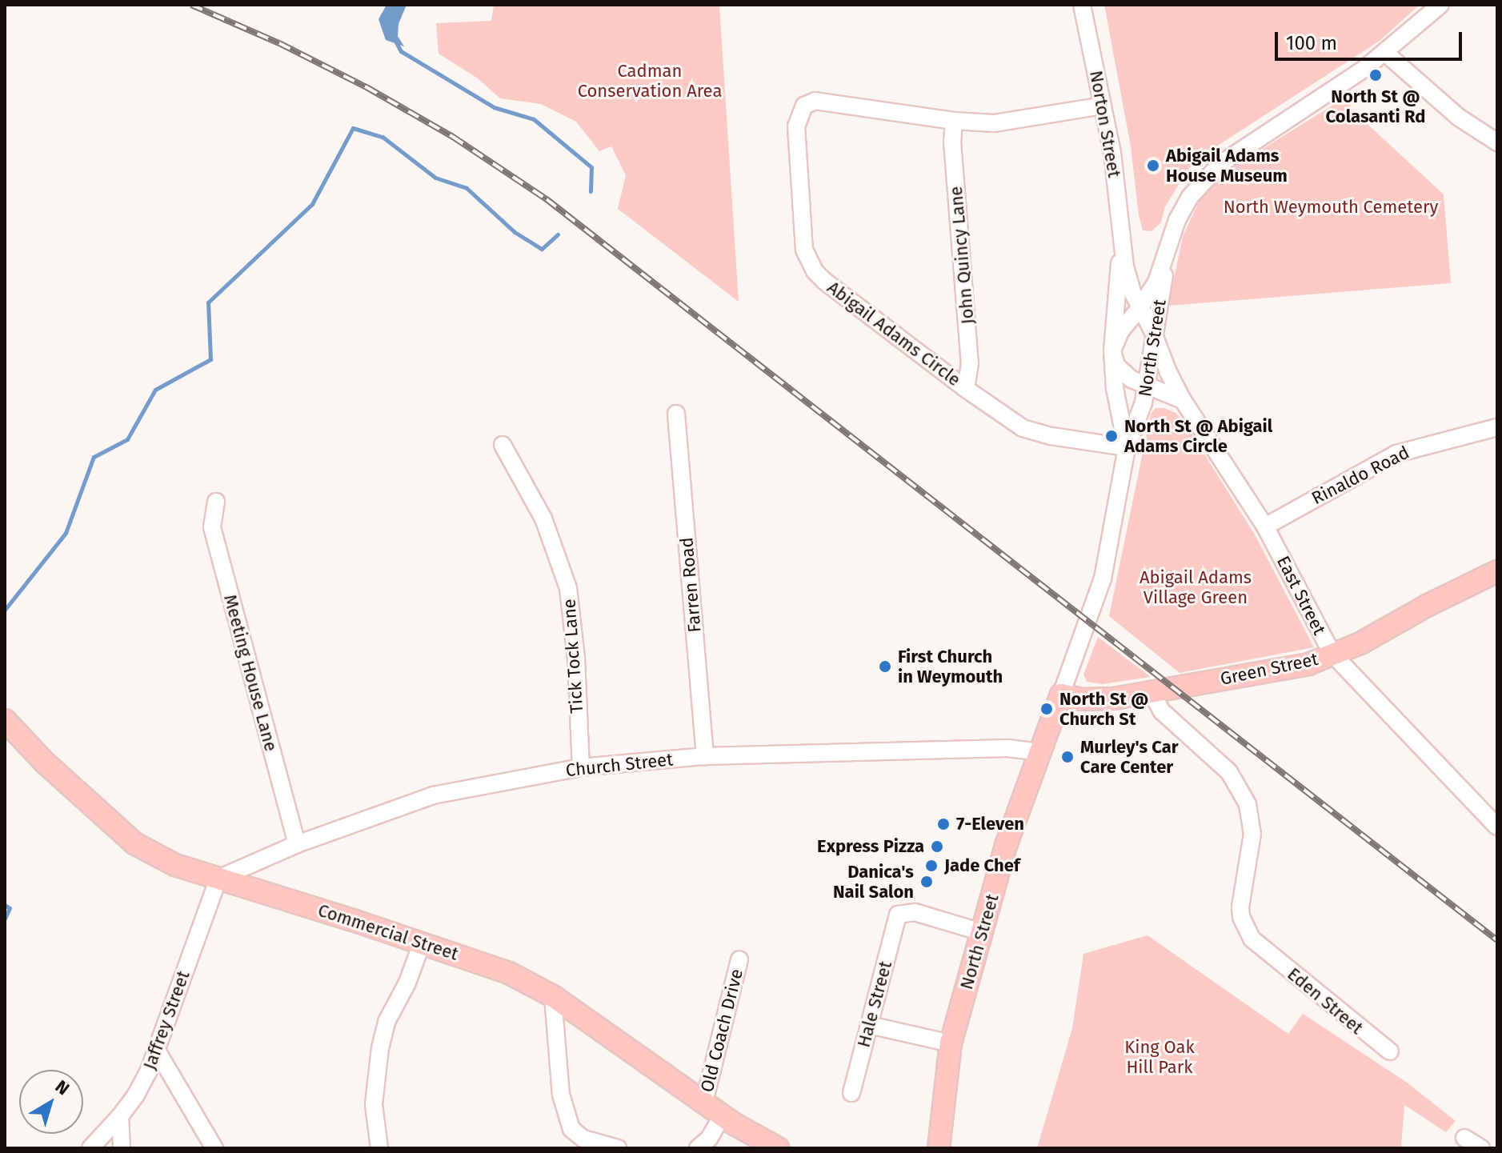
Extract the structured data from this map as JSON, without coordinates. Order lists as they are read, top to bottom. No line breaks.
{"streets":{"main road":["North Street","Green Street","Commercial Street"],"street":["Norton Street","John Quincy Lane","Abigail Adams Circle","Rinaldo Road","Farren Road","East Street","Tick Tock Lane","Meeting House Lane","Church Street","Eden Street","Hale Street","Jaffrey Street","Old Coach Drive"]},"crossings":[["Norton Street","Abigail Adams Circle"],["Norton Street","North Street"],["Norton Street","East Street"],["John Quincy Lane","Abigail Adams Circle"],["Abigail Adams Circle","North Street"],["North Street","East Street"],["North Street","Green Street"],["North Street","Church Street"],["North Street","Hale Street"],["Rinaldo Road","East Street"],["Farren Road","Church Street"],["East Street","Green Street"],["Tick Tock Lane","Church Street"],["Green Street","Eden Street"],["Meeting House Lane","Church Street"],["Church Street","Commercial Street"],["Church Street","Jaffrey Street"],["Commercial Street","Jaffrey Street"],["Commercial Street","Old Coach Drive"]],"parks":["Cadman Conservation Area","North Weymouth Cemetery","Abigail Adams Village Green","King Oak Hill Park"],"places":["North St @ Colasanti Rd","Abigail Adams House Museum","North St @ Abigail Adams Circle","First Church in Weymouth","North St @ Church St","Murley's Car Care Center","7-Eleven","Express Pizza","Jade Chef","Danica's Nail Salon"],"scale_bar":"100 m","north":"top right"}
